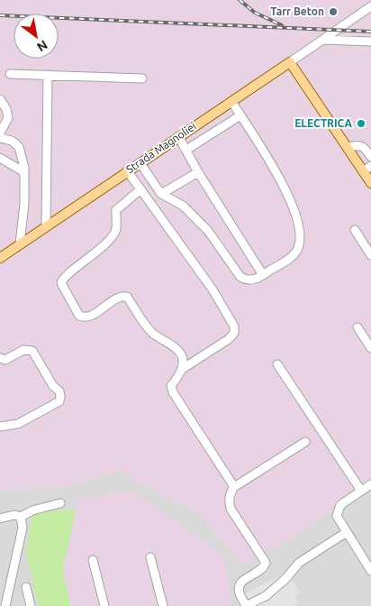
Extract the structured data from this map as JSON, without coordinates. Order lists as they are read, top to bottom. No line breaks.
{"streets":{"main road":["Strada Magnoliei"]},"places":["Tarr Beton","ELECTRICA"],"north":"bottom right"}
